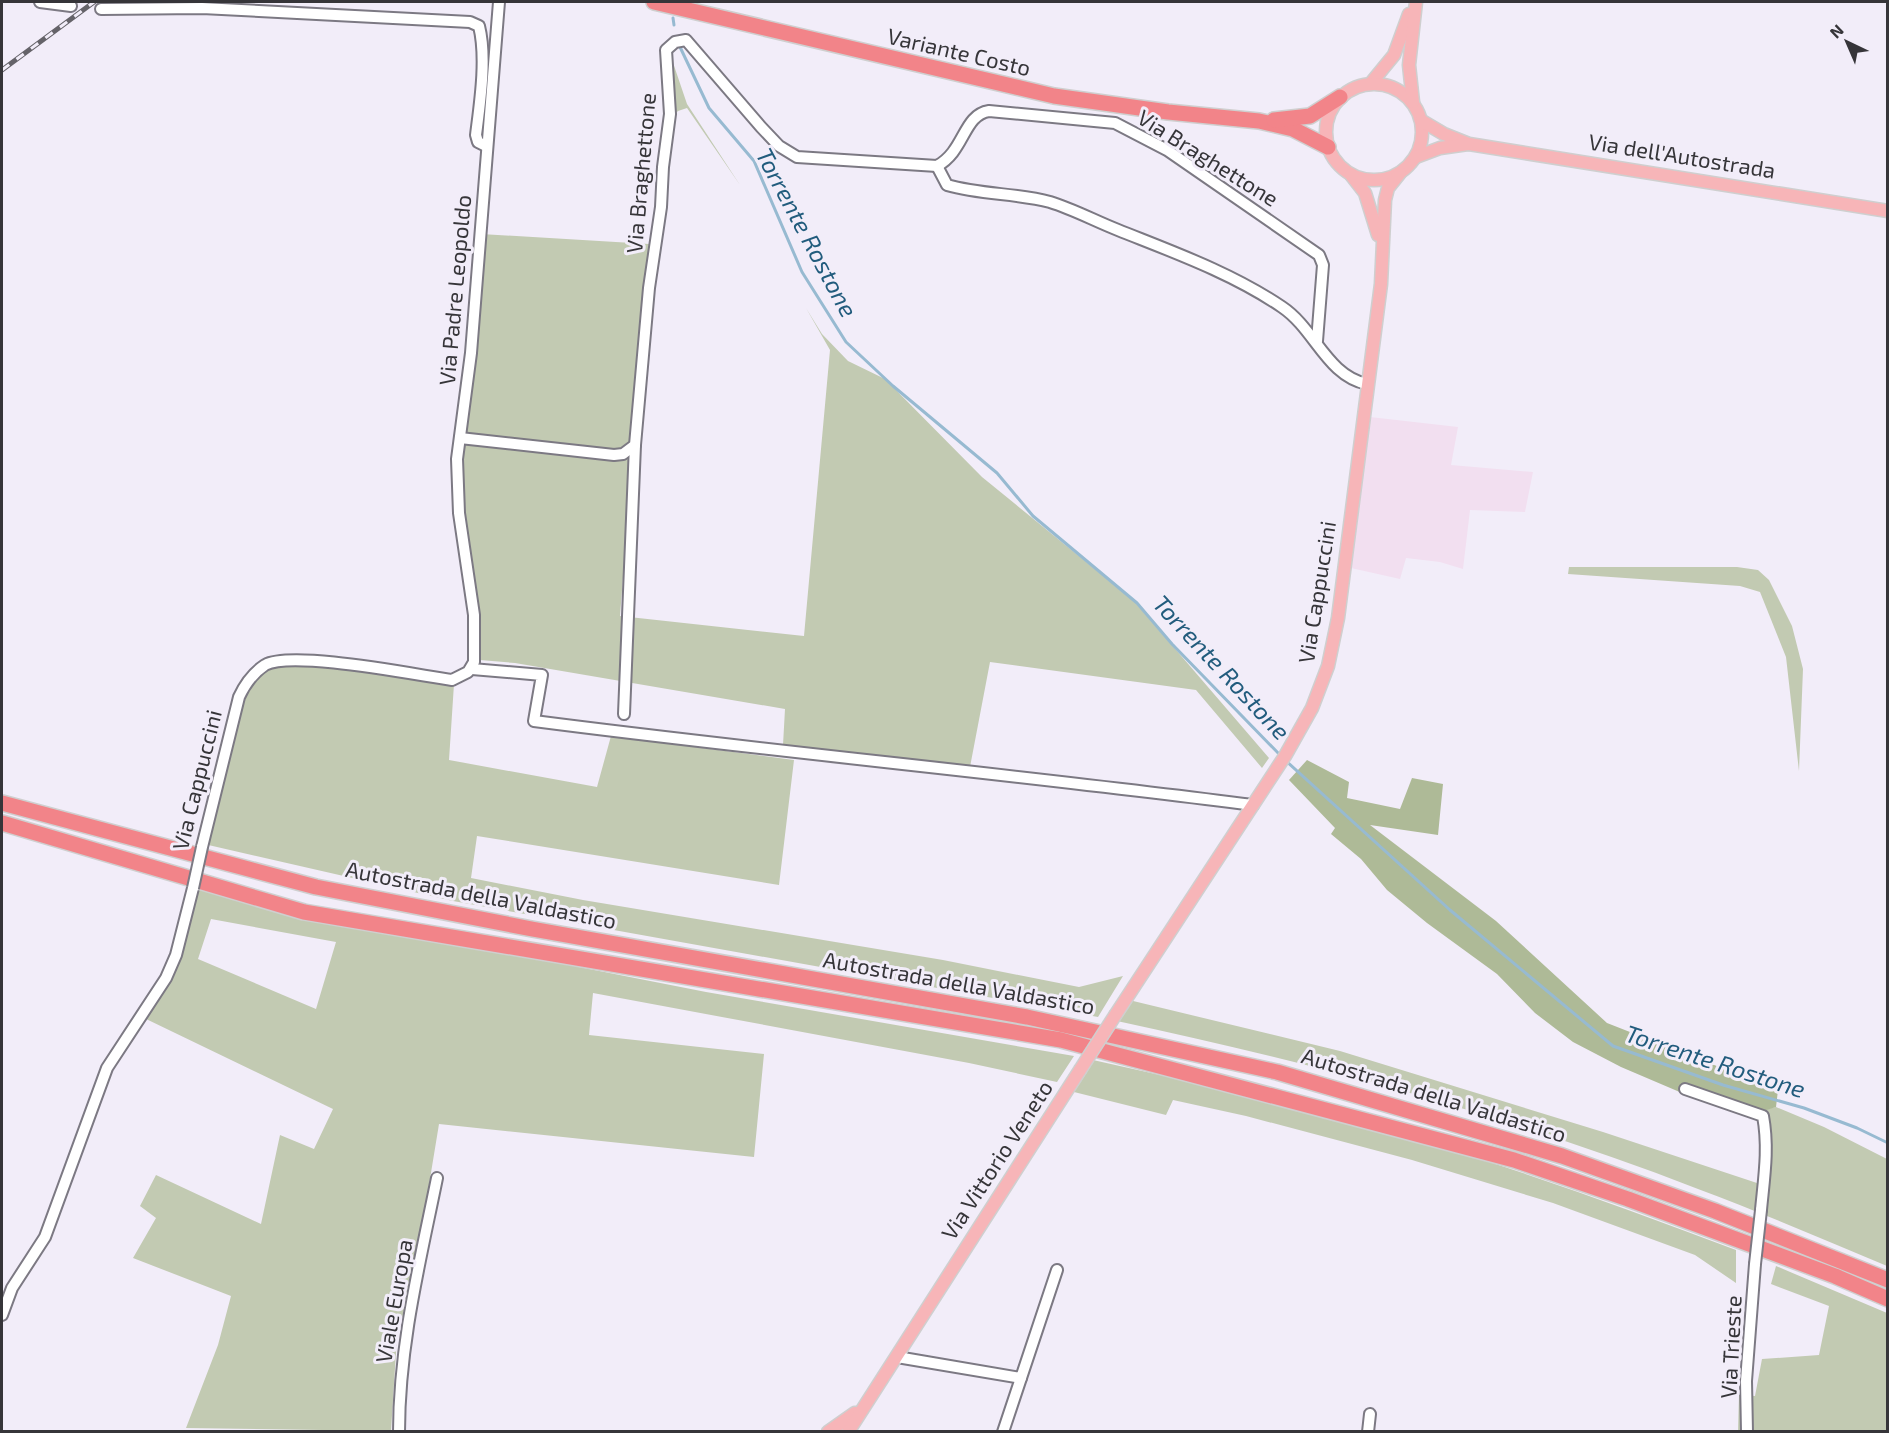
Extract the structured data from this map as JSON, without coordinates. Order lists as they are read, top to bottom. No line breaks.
{"streets":{"highway":["Variante Costo","Autostrada della Valdastico"],"main road":["Via dell'Autostrada","Via Cappuccini","Via Vittorio Veneto"],"street":["Via Braghettone","Via Padre Leopoldo","Viale Europa","Via Trieste"]},"crossings":[["Via Cappuccini","Via Vittorio Veneto"]],"water":["Torrente Rostone"],"north":"top left"}
